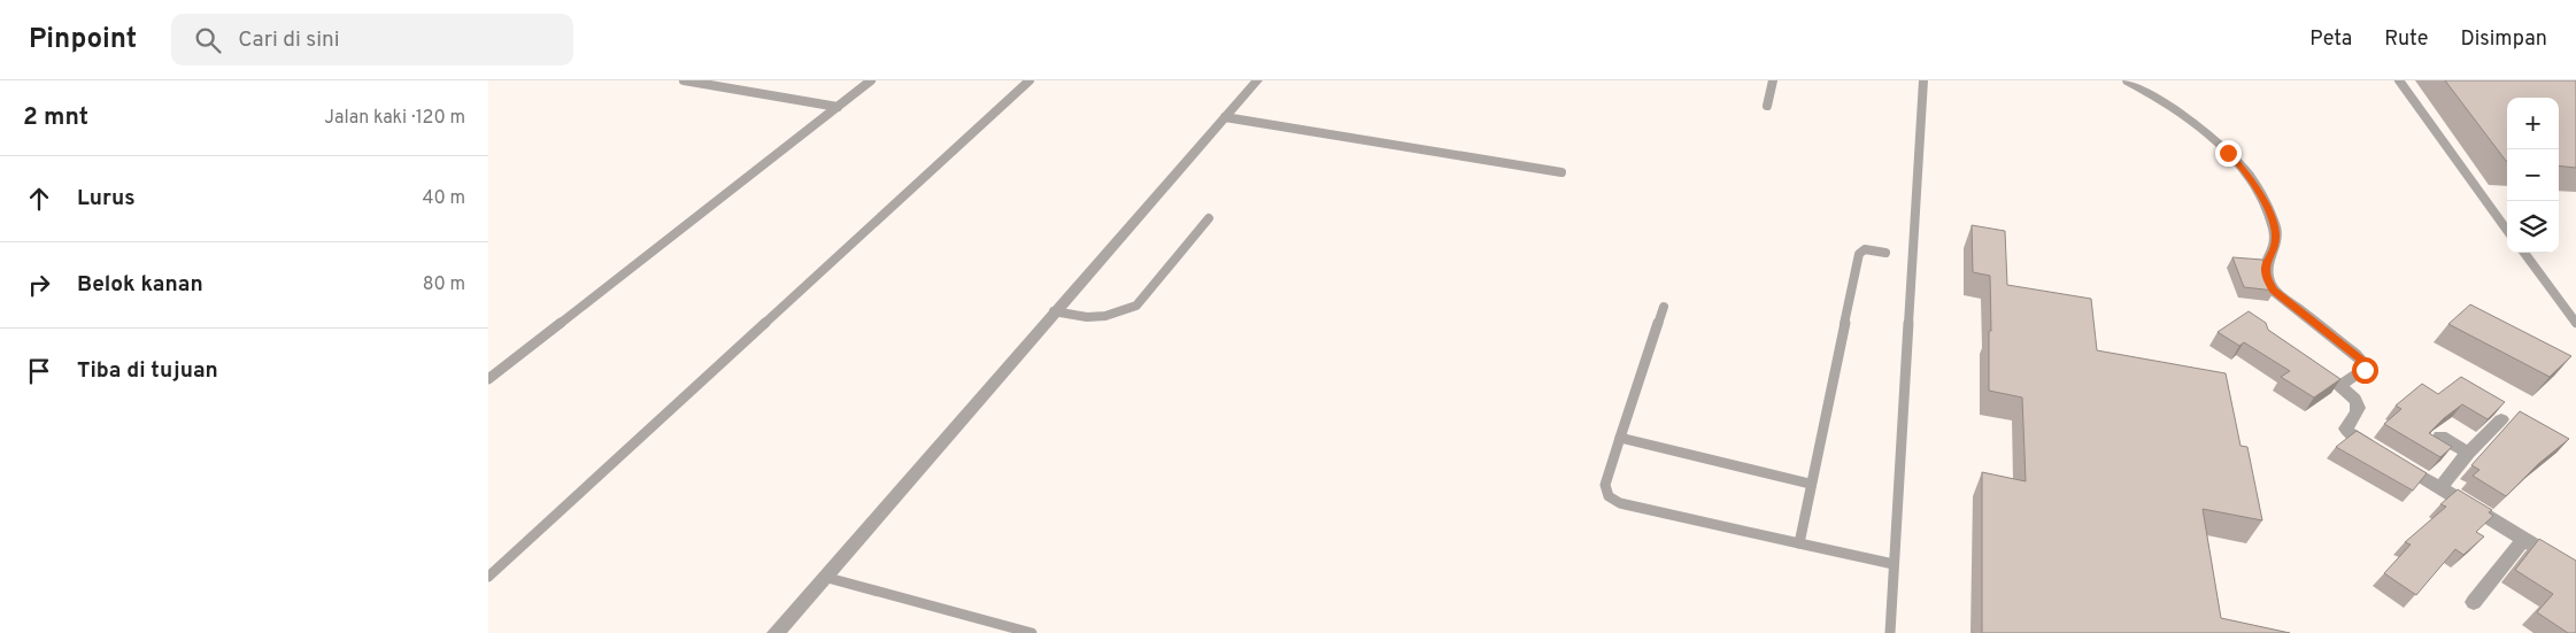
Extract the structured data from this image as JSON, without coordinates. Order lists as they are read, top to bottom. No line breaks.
{"page":{"header":"Pinpoint","search":"Cari di sini","nav":["Peta","Rute","Disimpan"],"heading":["2 mnt","Jalan kaki · 120 m"],"map_buttons":["+","−"],"list":[["Lurus","40 m"],["Belok kanan","80 m"],"Tiba di tujuan"]}}
